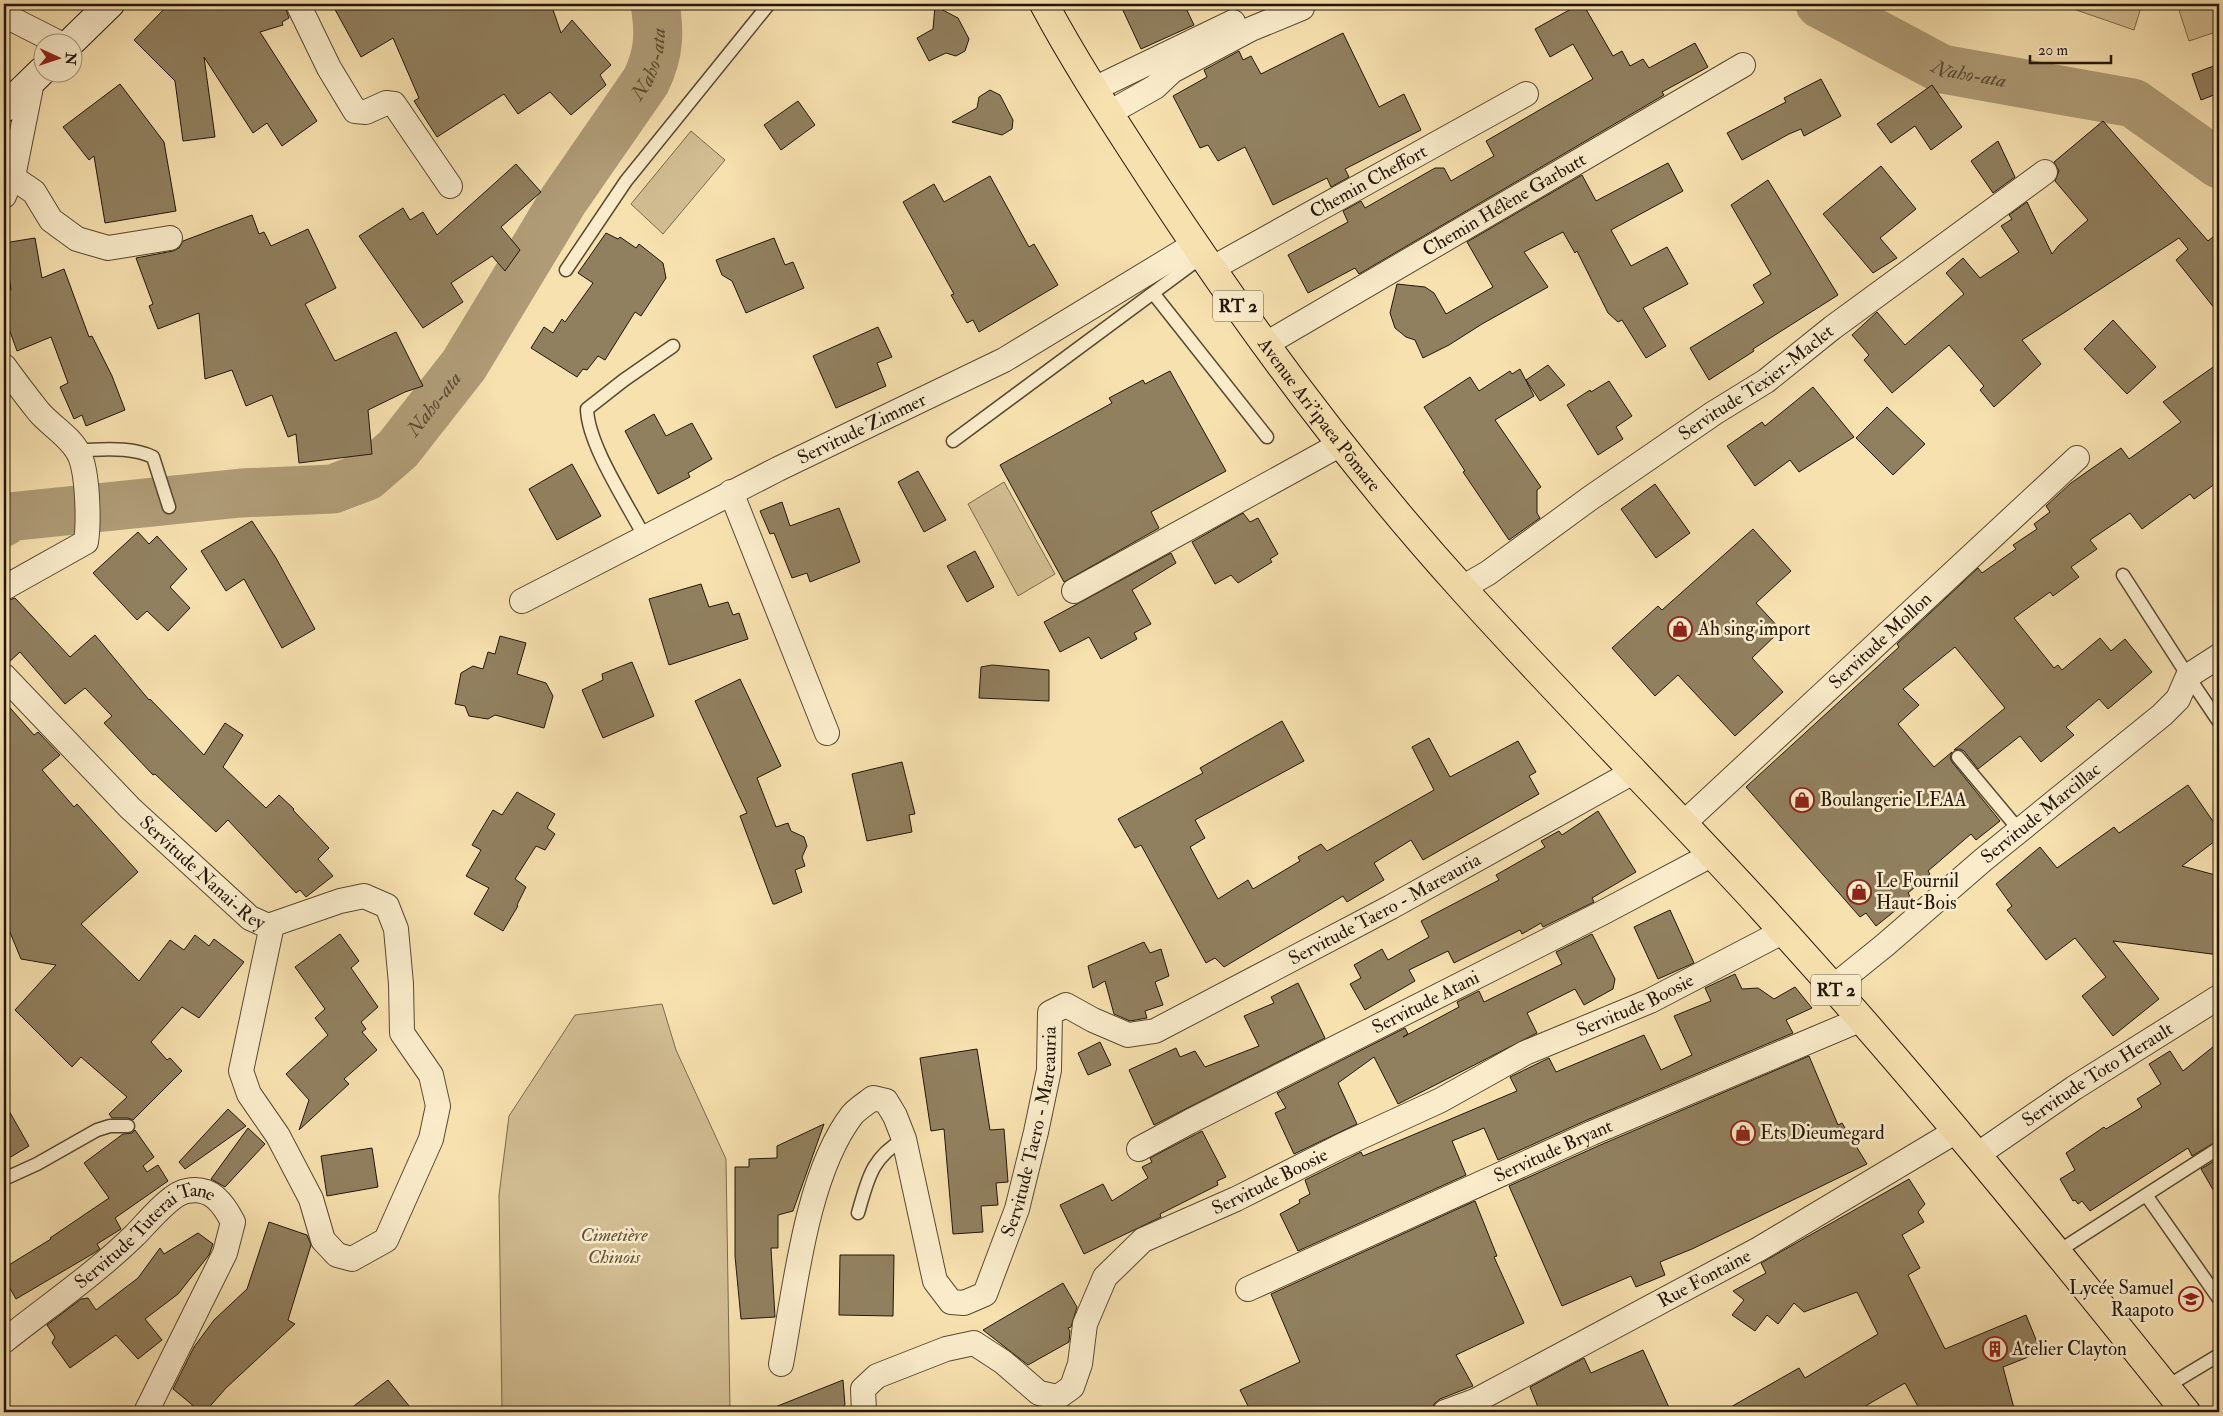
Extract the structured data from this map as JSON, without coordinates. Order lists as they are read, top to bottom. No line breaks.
{"streets":{"main road":["RT 2","Avenue Ari'ipaea Pōmare"],"street":["Chemin Cheffort","Chemin Hélène Garbutt","Servitude Texier-Maclet","Servitude Zimmer","Servitude Mollon","Servitude Marcillac","Servitude Nanai-Rey","Servitude Taero - Mareauria","Servitude Atani","Servitude Boosie","Servitude Toto Herault","Servitude Bryant","Servitude Tuterai Tane","Rue Fontaine"]},"crossings":[["Chemin Cheffort","Avenue Ari'ipaea Pōmare"],["Chemin Cheffort","Servitude Zimmer"],["Chemin Hélène Garbutt","Avenue Ari'ipaea Pōmare"],["RT 2","Servitude Texier-Maclet"],["RT 2","Avenue Ari'ipaea Pōmare"],["RT 2","Servitude Mollon"],["RT 2","Servitude Marcillac"],["RT 2","Servitude Taero - Mareauria"],["RT 2","Servitude Atani"],["RT 2","Servitude Boosie"],["RT 2","Servitude Toto Herault"],["RT 2","Servitude Bryant"],["RT 2","Rue Fontaine"],["Servitude Texier-Maclet","Avenue Ari'ipaea Pōmare"],["Avenue Ari'ipaea Pōmare","Servitude Zimmer"]],"water":["Naho-ata"],"parks":["Cimetière Chinois"],"places":{"shop":["Ah sing import","Boulangerie LEAA","Le Fournil Haut-Bois","Ets Dieumegard"],"school or university":["Lycée Samuel Raapoto"],"building":["Atelier Clayton"]},"scale_bar":"20 m","north":"right"}
